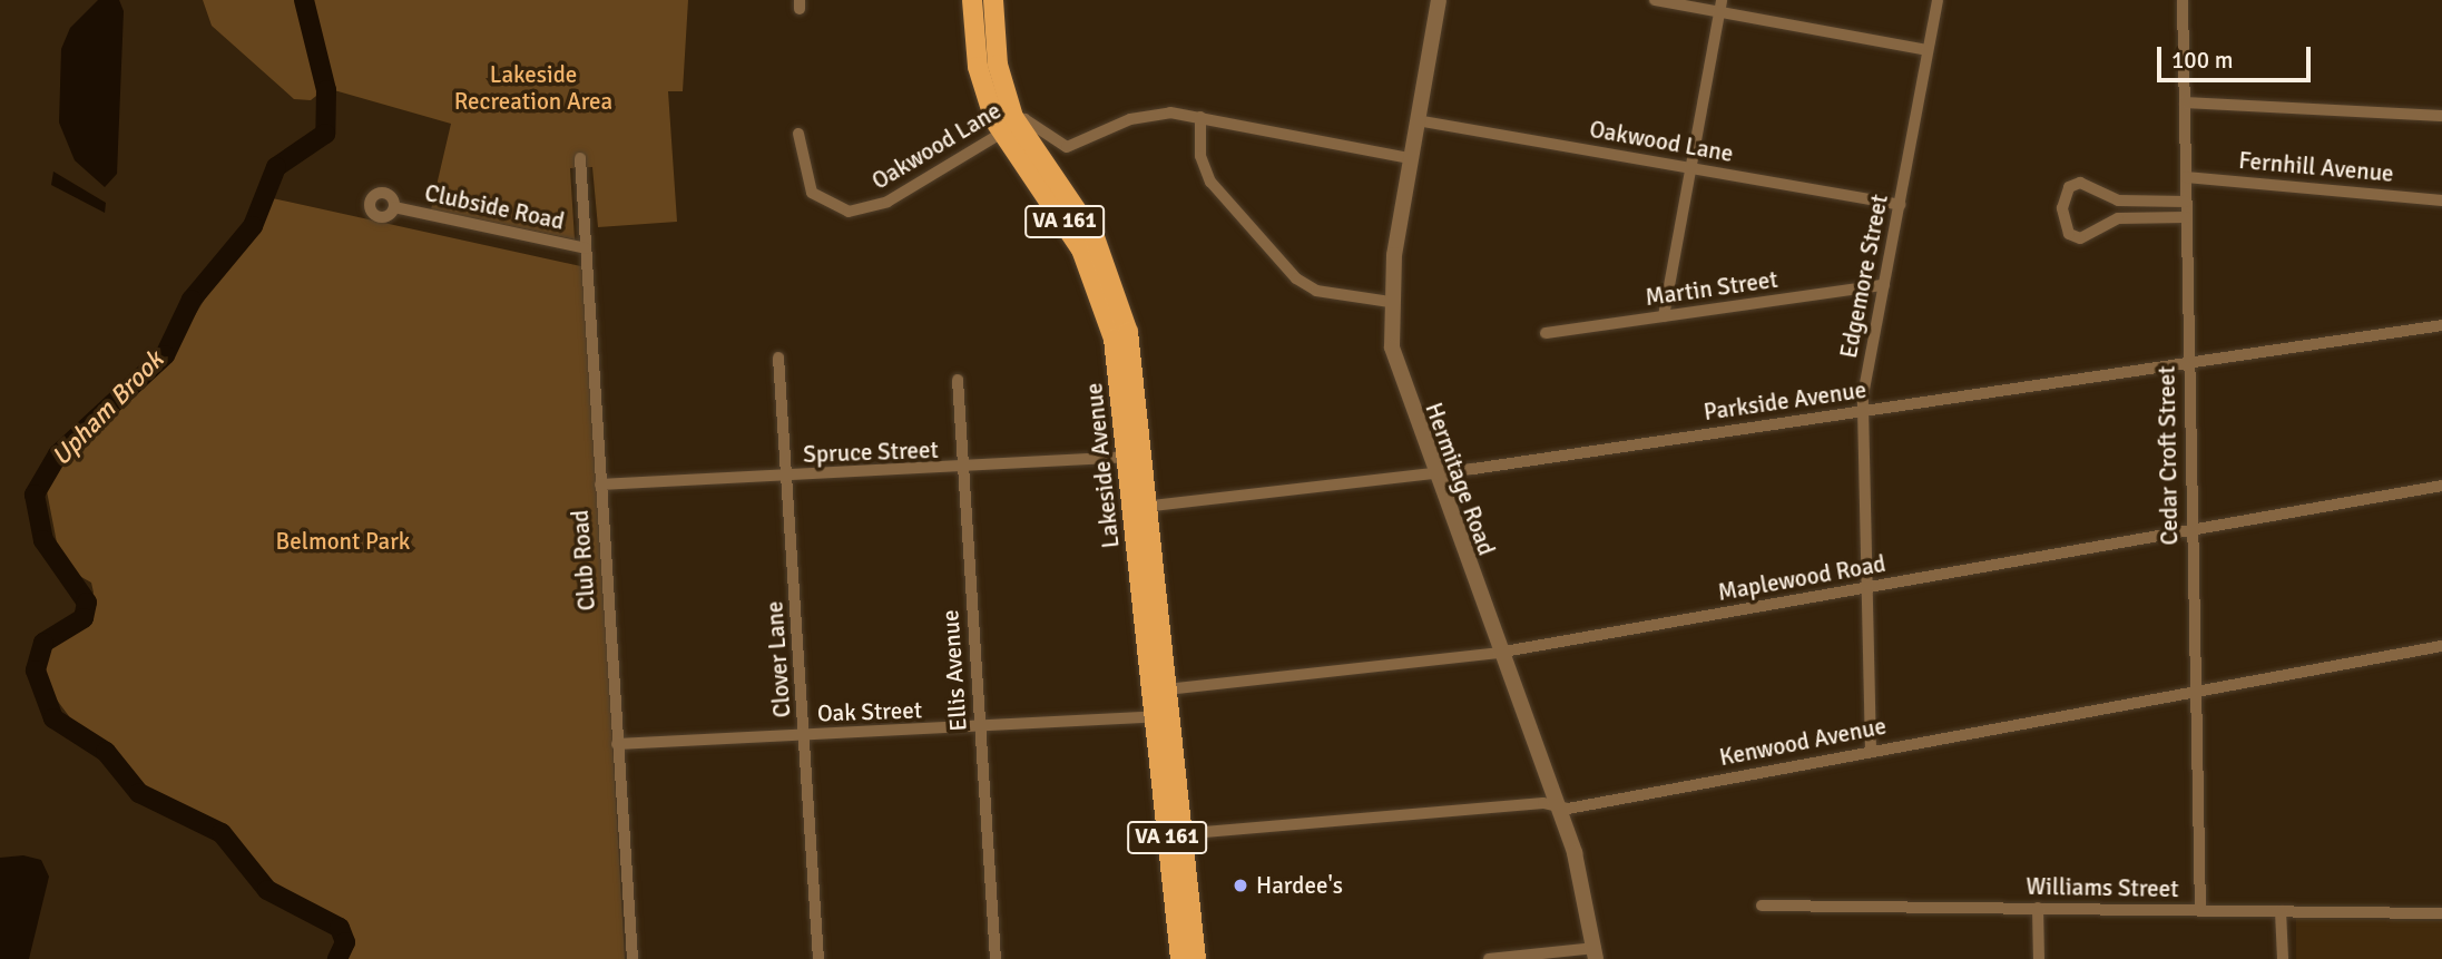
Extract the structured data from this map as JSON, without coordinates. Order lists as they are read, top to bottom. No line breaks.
{"streets":{"main road":["VA 161","Lakeside Avenue"],"street":["Oakwood Lane","Fernhill Avenue","Clubside Road","Edgemore Street","Martin Street","Parkside Avenue","Spruce Street","Cedar Croft Street","Hermitage Road","Club Road","Maplewood Road","Clover Lane","Ellis Avenue","Oak Street","Kenwood Avenue","Williams Street"]},"crossings":[["Oakwood Lane","Edgemore Street"],["Oakwood Lane","Lakeside Avenue"],["Oakwood Lane","Hermitage Road"],["Fernhill Avenue","Cedar Croft Street"],["Clubside Road","Club Road"],["Edgemore Street","Martin Street"],["Edgemore Street","Parkside Avenue"],["Edgemore Street","Maplewood Road"],["Edgemore Street","Kenwood Avenue"],["Parkside Avenue","Cedar Croft Street"],["Parkside Avenue","Lakeside Avenue"],["Parkside Avenue","Hermitage Road"],["Spruce Street","Lakeside Avenue"],["Spruce Street","Club Road"],["Spruce Street","Clover Lane"],["Spruce Street","Ellis Avenue"],["Cedar Croft Street","Maplewood Road"],["Cedar Croft Street","Kenwood Avenue"],["Cedar Croft Street","Williams Street"],["Lakeside Avenue","Maplewood Road"],["Lakeside Avenue","Oak Street"],["Lakeside Avenue","Kenwood Avenue"],["Hermitage Road","Maplewood Road"],["Hermitage Road","Kenwood Avenue"],["Club Road","Oak Street"],["Clover Lane","Oak Street"],["Ellis Avenue","Oak Street"]],"water":["Upham Brook"],"parks":["Lakeside Recreation Area","Belmont Park"],"places":["Hardee's"],"scale_bar":"100 m"}
